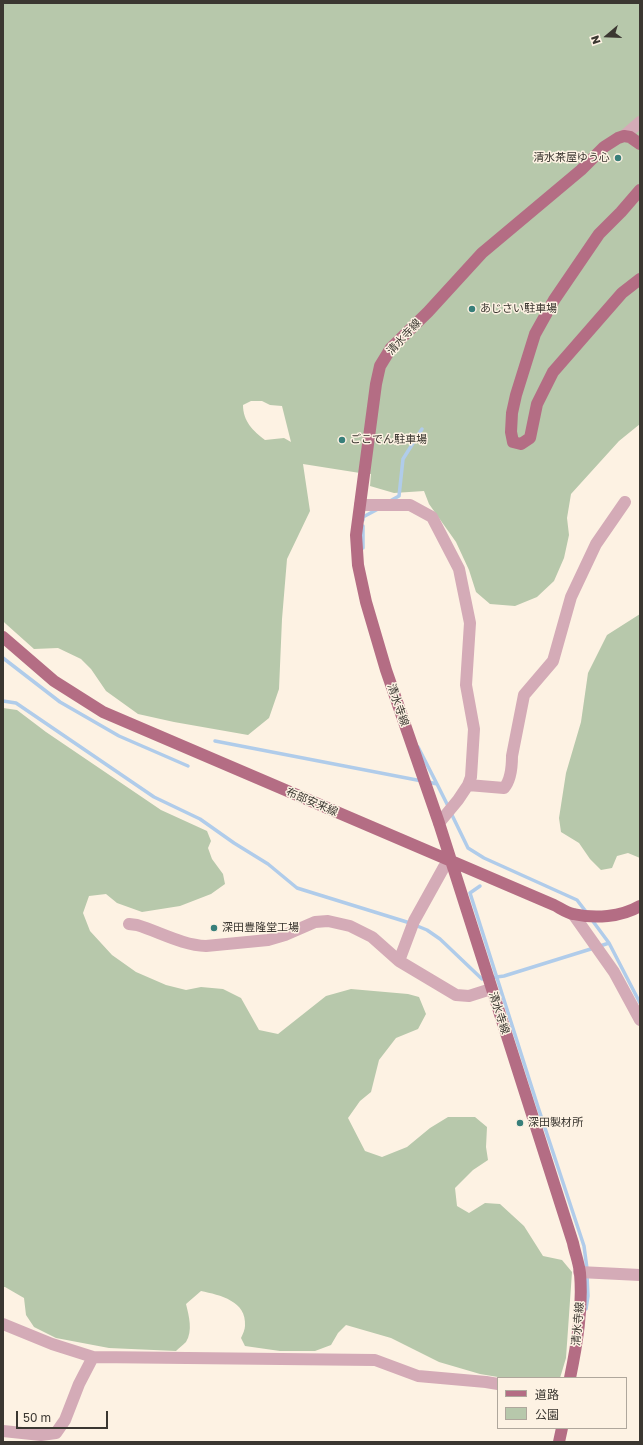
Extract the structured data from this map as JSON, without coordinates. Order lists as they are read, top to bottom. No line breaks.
{"streets":{"main road":["清水寺線","布部安来線"]},"crossings":[["清水寺線","布部安来線"]],"places":["清水茶屋ゆう心","あじさい駐車場","ごこでん駐車場","深田豊隆堂工場","深田製材所"],"legend":["道路","公園"],"scale_bar":"50 m","north":"left"}
